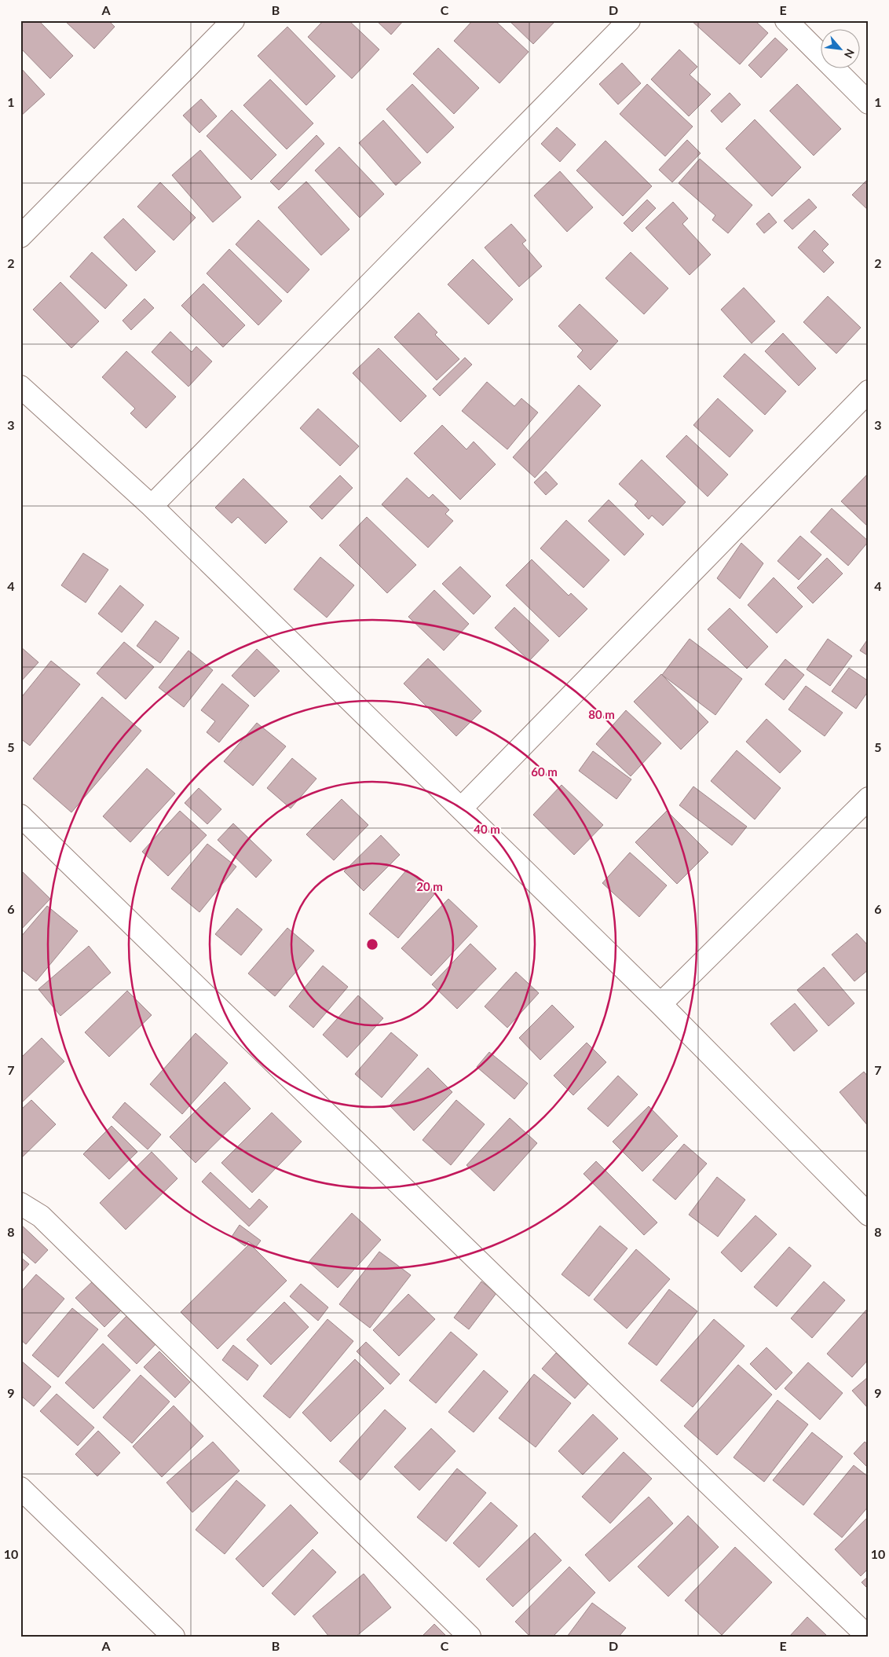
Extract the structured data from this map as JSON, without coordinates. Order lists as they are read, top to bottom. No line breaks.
{"north":"bottom right","grid":{"columns":["A","B","C","D","E"],"rows":["1","2","3","4","5","6","7","8","9","10"]},"rings":["80 m","60 m","40 m","20 m"]}
